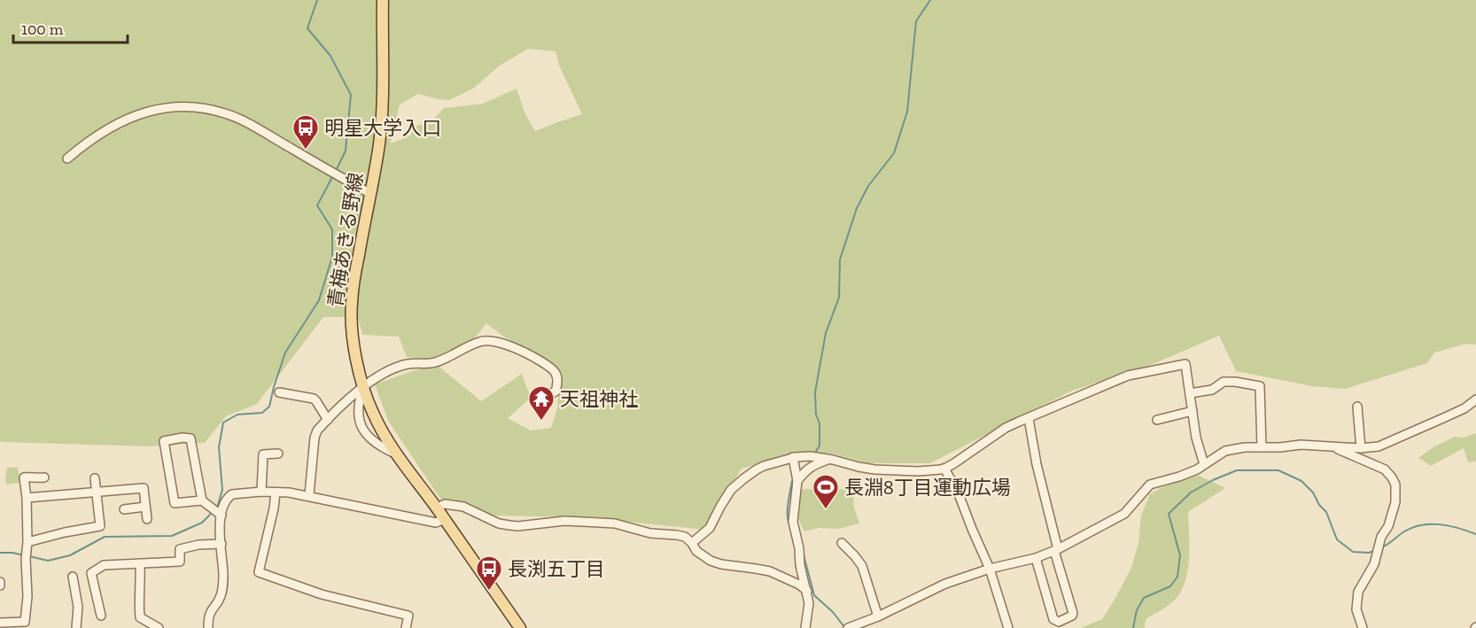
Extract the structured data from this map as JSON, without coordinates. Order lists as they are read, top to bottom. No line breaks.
{"streets":{"main road":["青梅あきる野線"]},"places":{"bus stop":["明星大学入口","長渕五丁目"],"temple":["天祖神社"],"sports":["長淵8丁目運動広場"]},"scale_bar":"100 m"}
